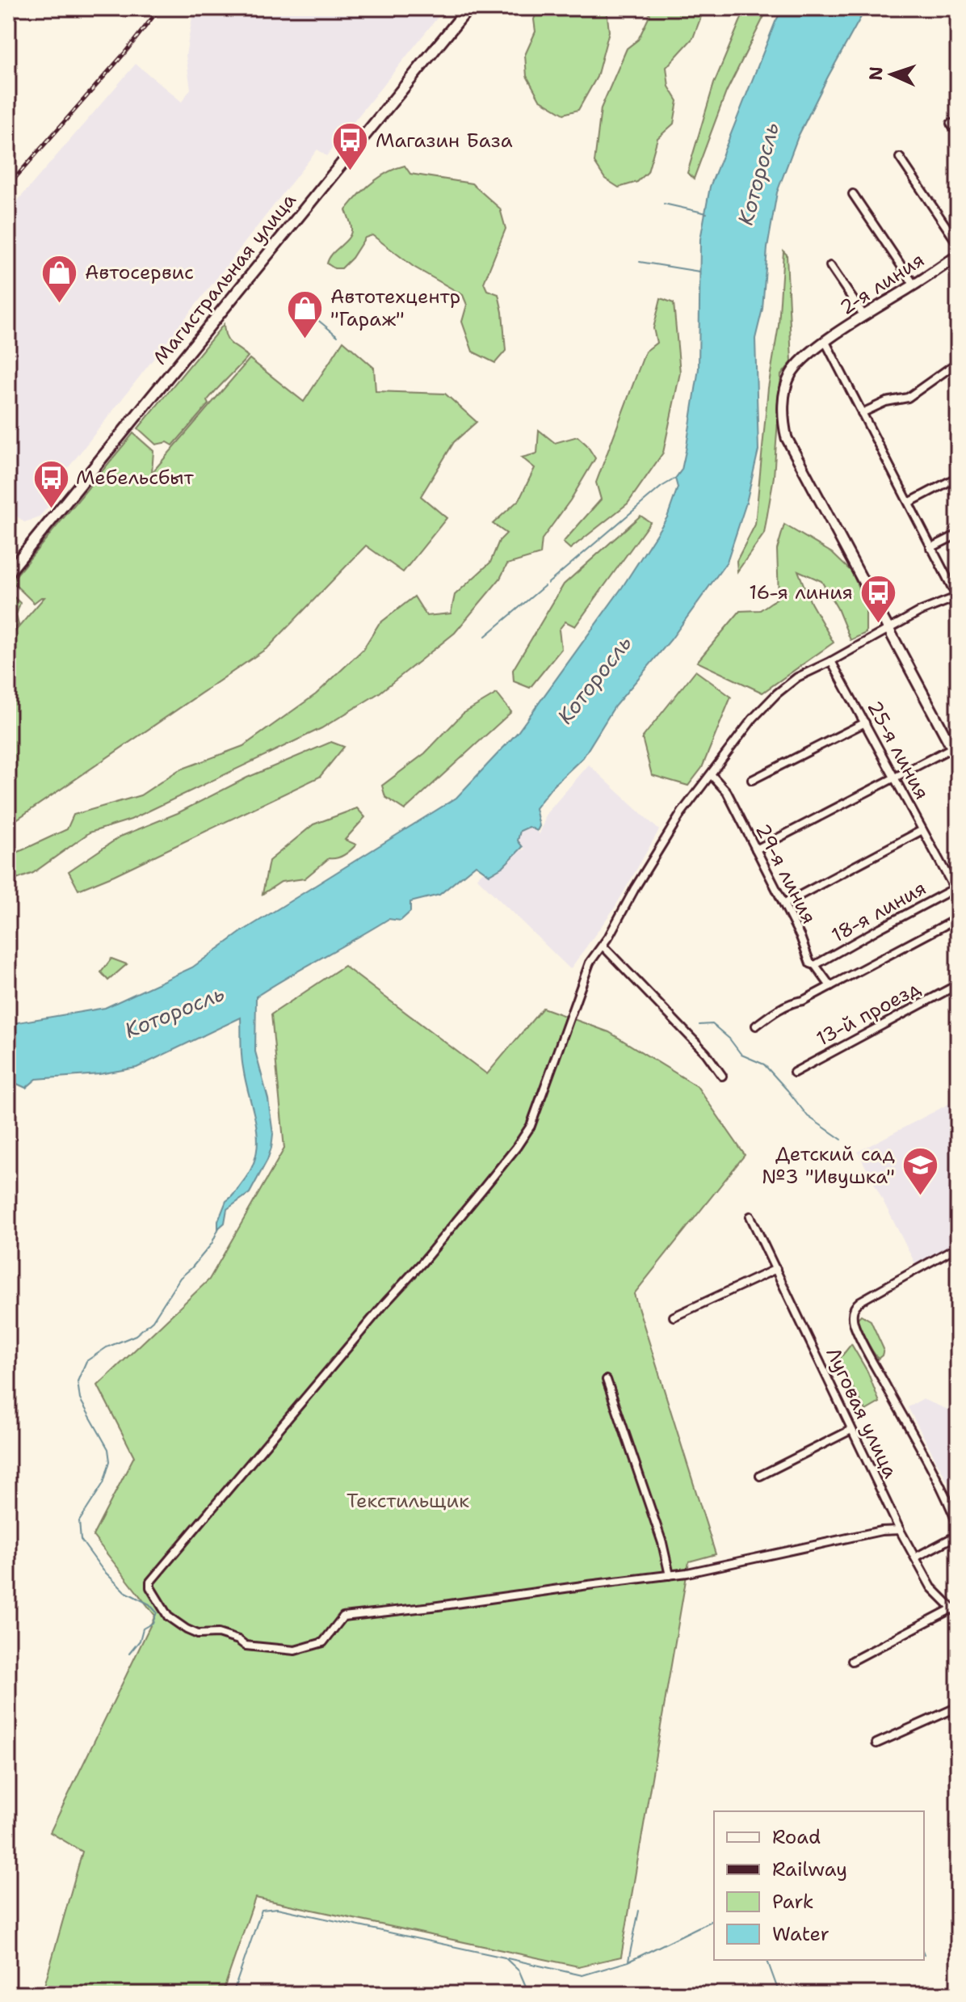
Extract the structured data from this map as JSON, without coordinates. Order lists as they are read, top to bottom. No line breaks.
{"streets":{"main road":["Магистральная улица"],"street":["2-я линия","25-я линия","29-я линия","18-я линия","13-й проезд","Луговая улица"]},"crossings":[["25-я линия","18-я линия"],["29-я линия","18-я линия"]],"water":["Которосль"],"parks":["Текстильщик"],"places":{"bus stop":["Магазин База","Мебельсбыт","16-я линия"],"shop":["Автосервис","Автотехцентр \"Гараж\""],"school or university":["Детский сад №3 \"Ивушка\""]},"legend":["Road","Railway","Park","Water"],"north":"left"}
